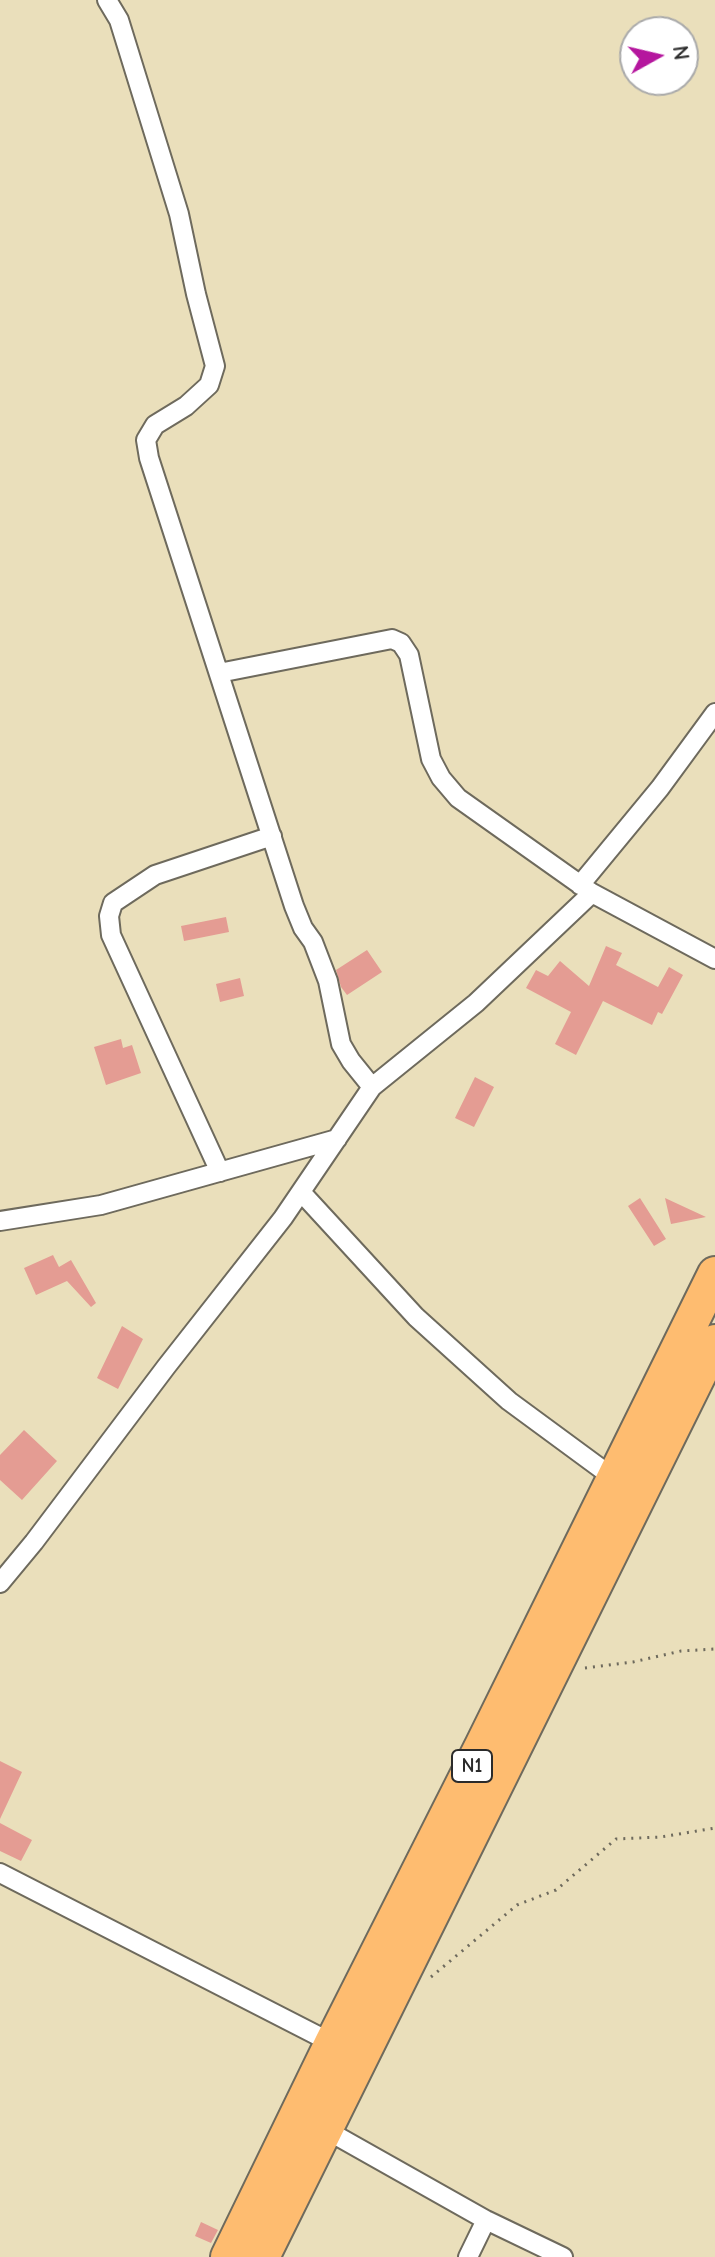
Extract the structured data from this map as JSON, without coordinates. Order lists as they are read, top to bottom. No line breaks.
{"streets":{"highway":["N1"]},"north":"right"}
